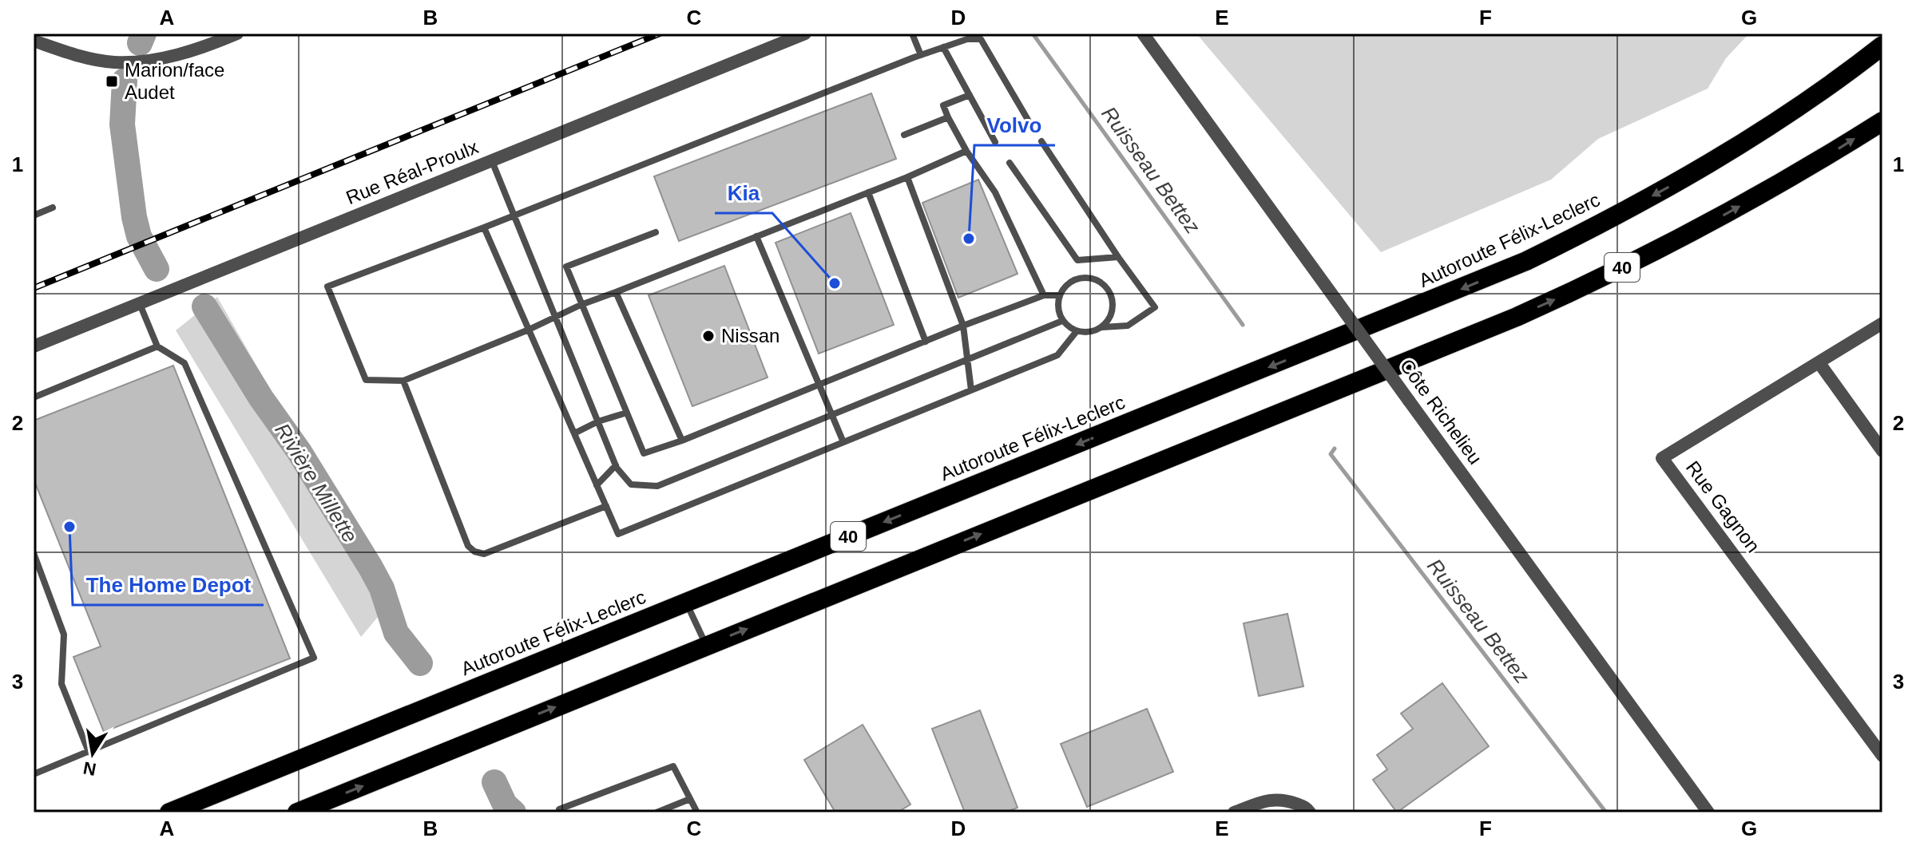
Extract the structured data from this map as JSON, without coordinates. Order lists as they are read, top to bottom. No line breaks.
{"streets":{"highway":["Autoroute Félix-Leclerc","40"],"street":["Rue Réal-Proulx","Côte Richelieu","Rue Gagnon"]},"water":["Ruisseau Bettez","Rivière Millette"],"places":{"transit":["Marion/face Audet"],"other":["Volvo","Kia","Nissan","The Home Depot"]},"north":"bottom","grid":{"columns":["A","B","C","D","E","F","G"],"rows":["1","2","3"]}}
